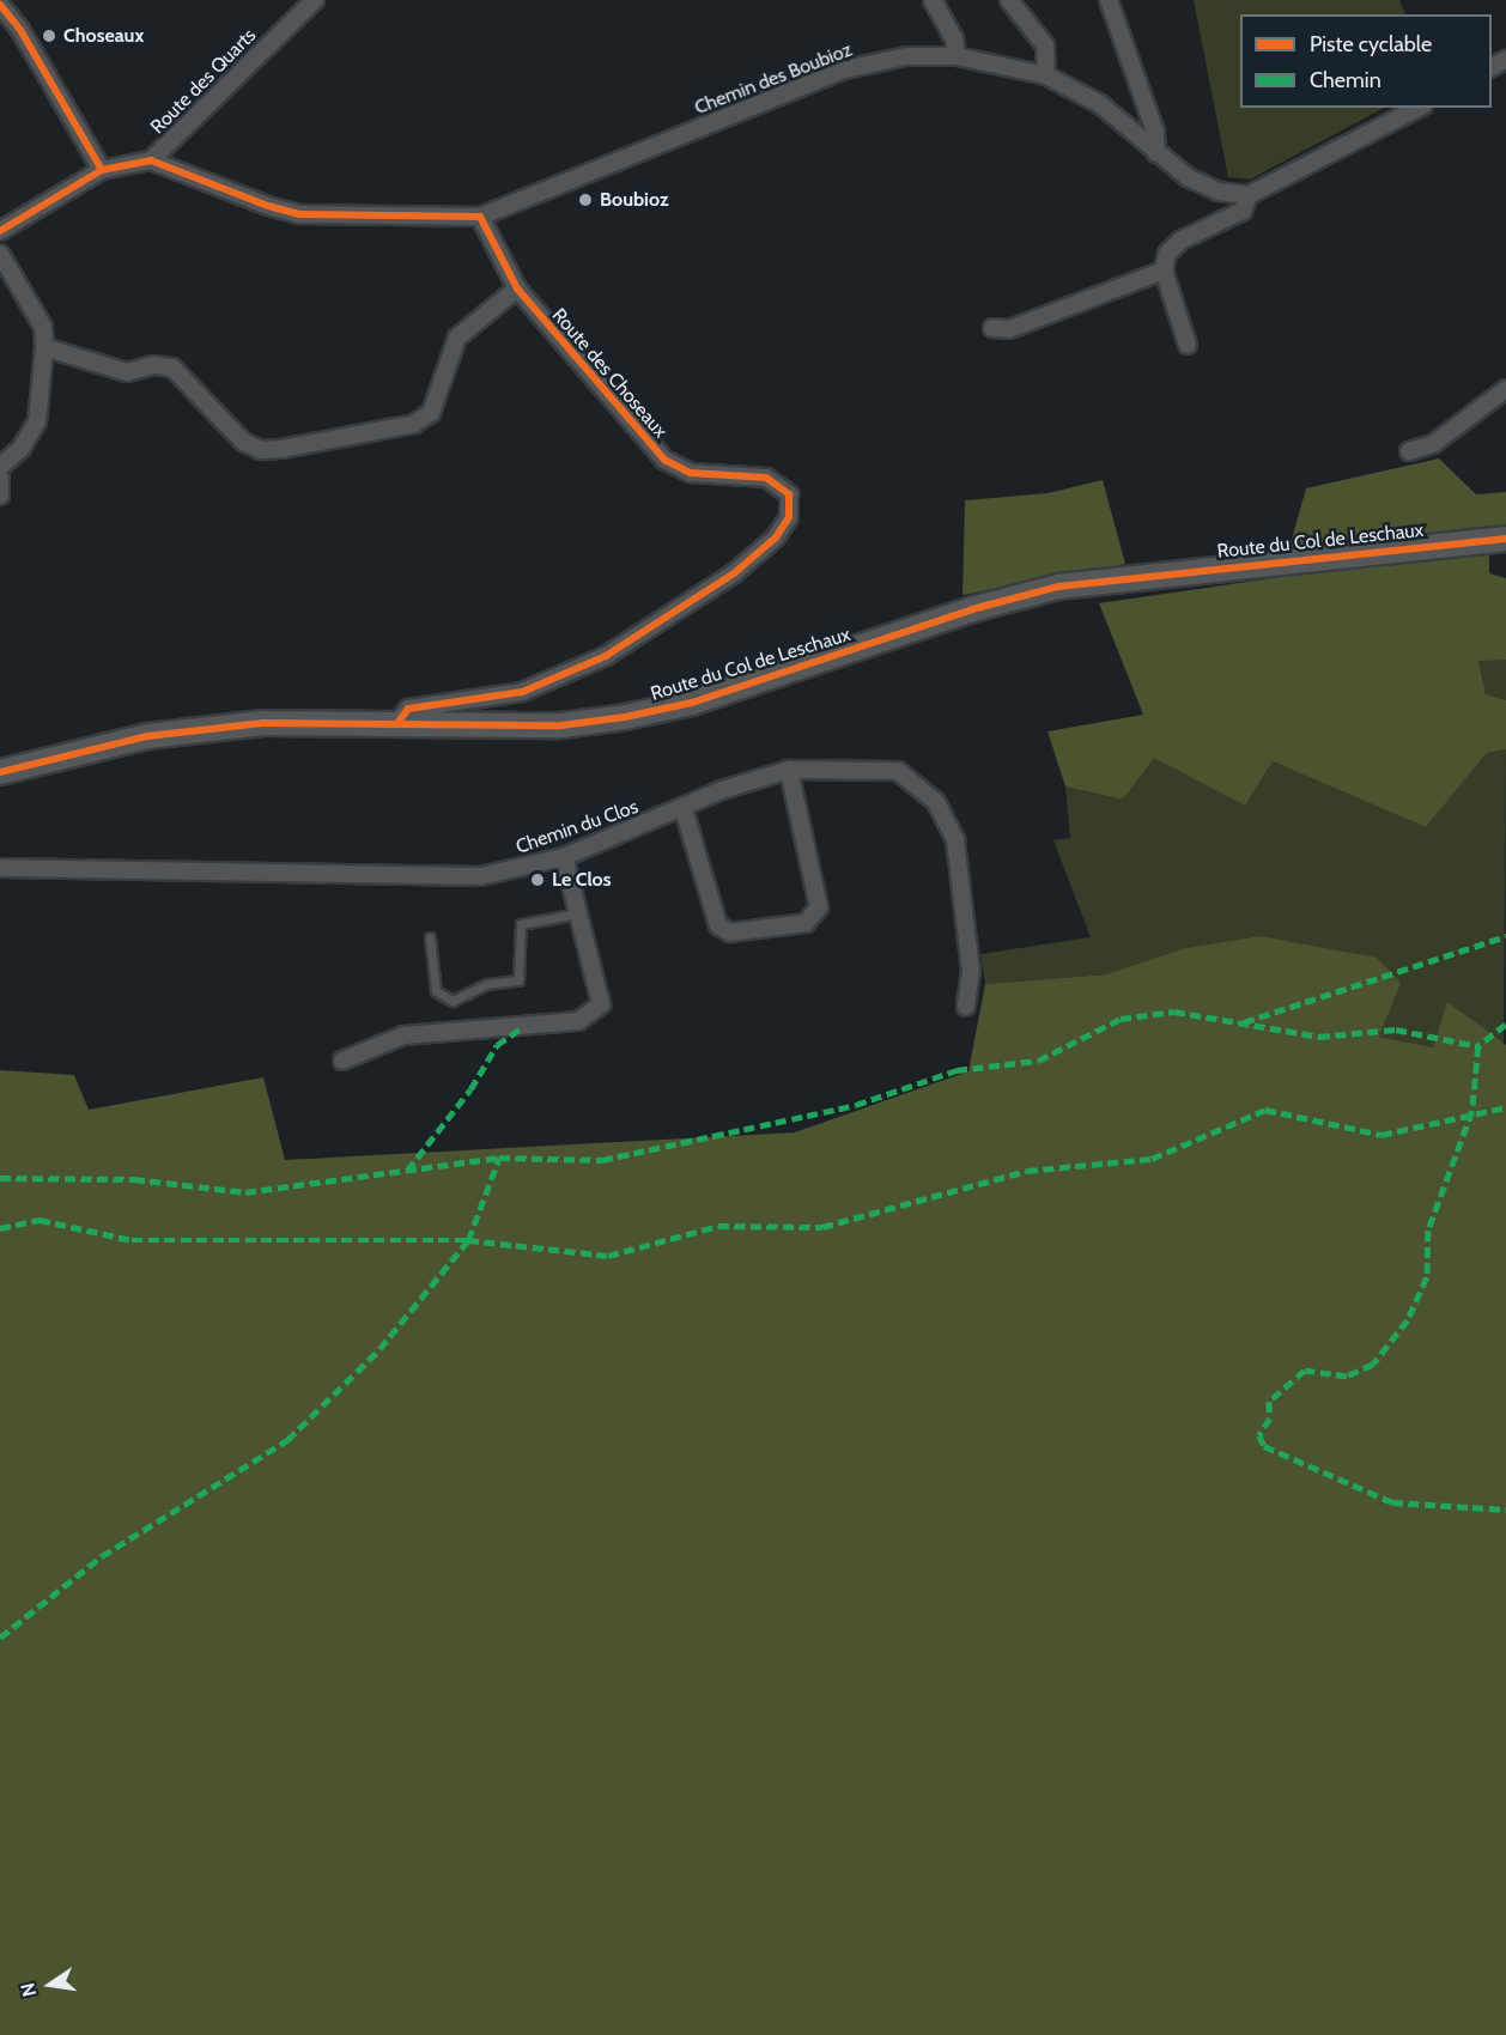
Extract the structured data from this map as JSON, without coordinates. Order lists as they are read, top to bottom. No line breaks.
{"streets":{"main road":["Route du Col de Leschaux"],"street":["Chemin des Boubioz","Route des Quarts","Route des Choseaux","Chemin du Clos"]},"crossings":[["Chemin des Boubioz","Route des Choseaux"],["Route des Choseaux","Route du Col de Leschaux"]],"places":["Choseaux","Boubioz","Le Clos"],"legend":["Piste cyclable","Chemin"],"north":"left"}
